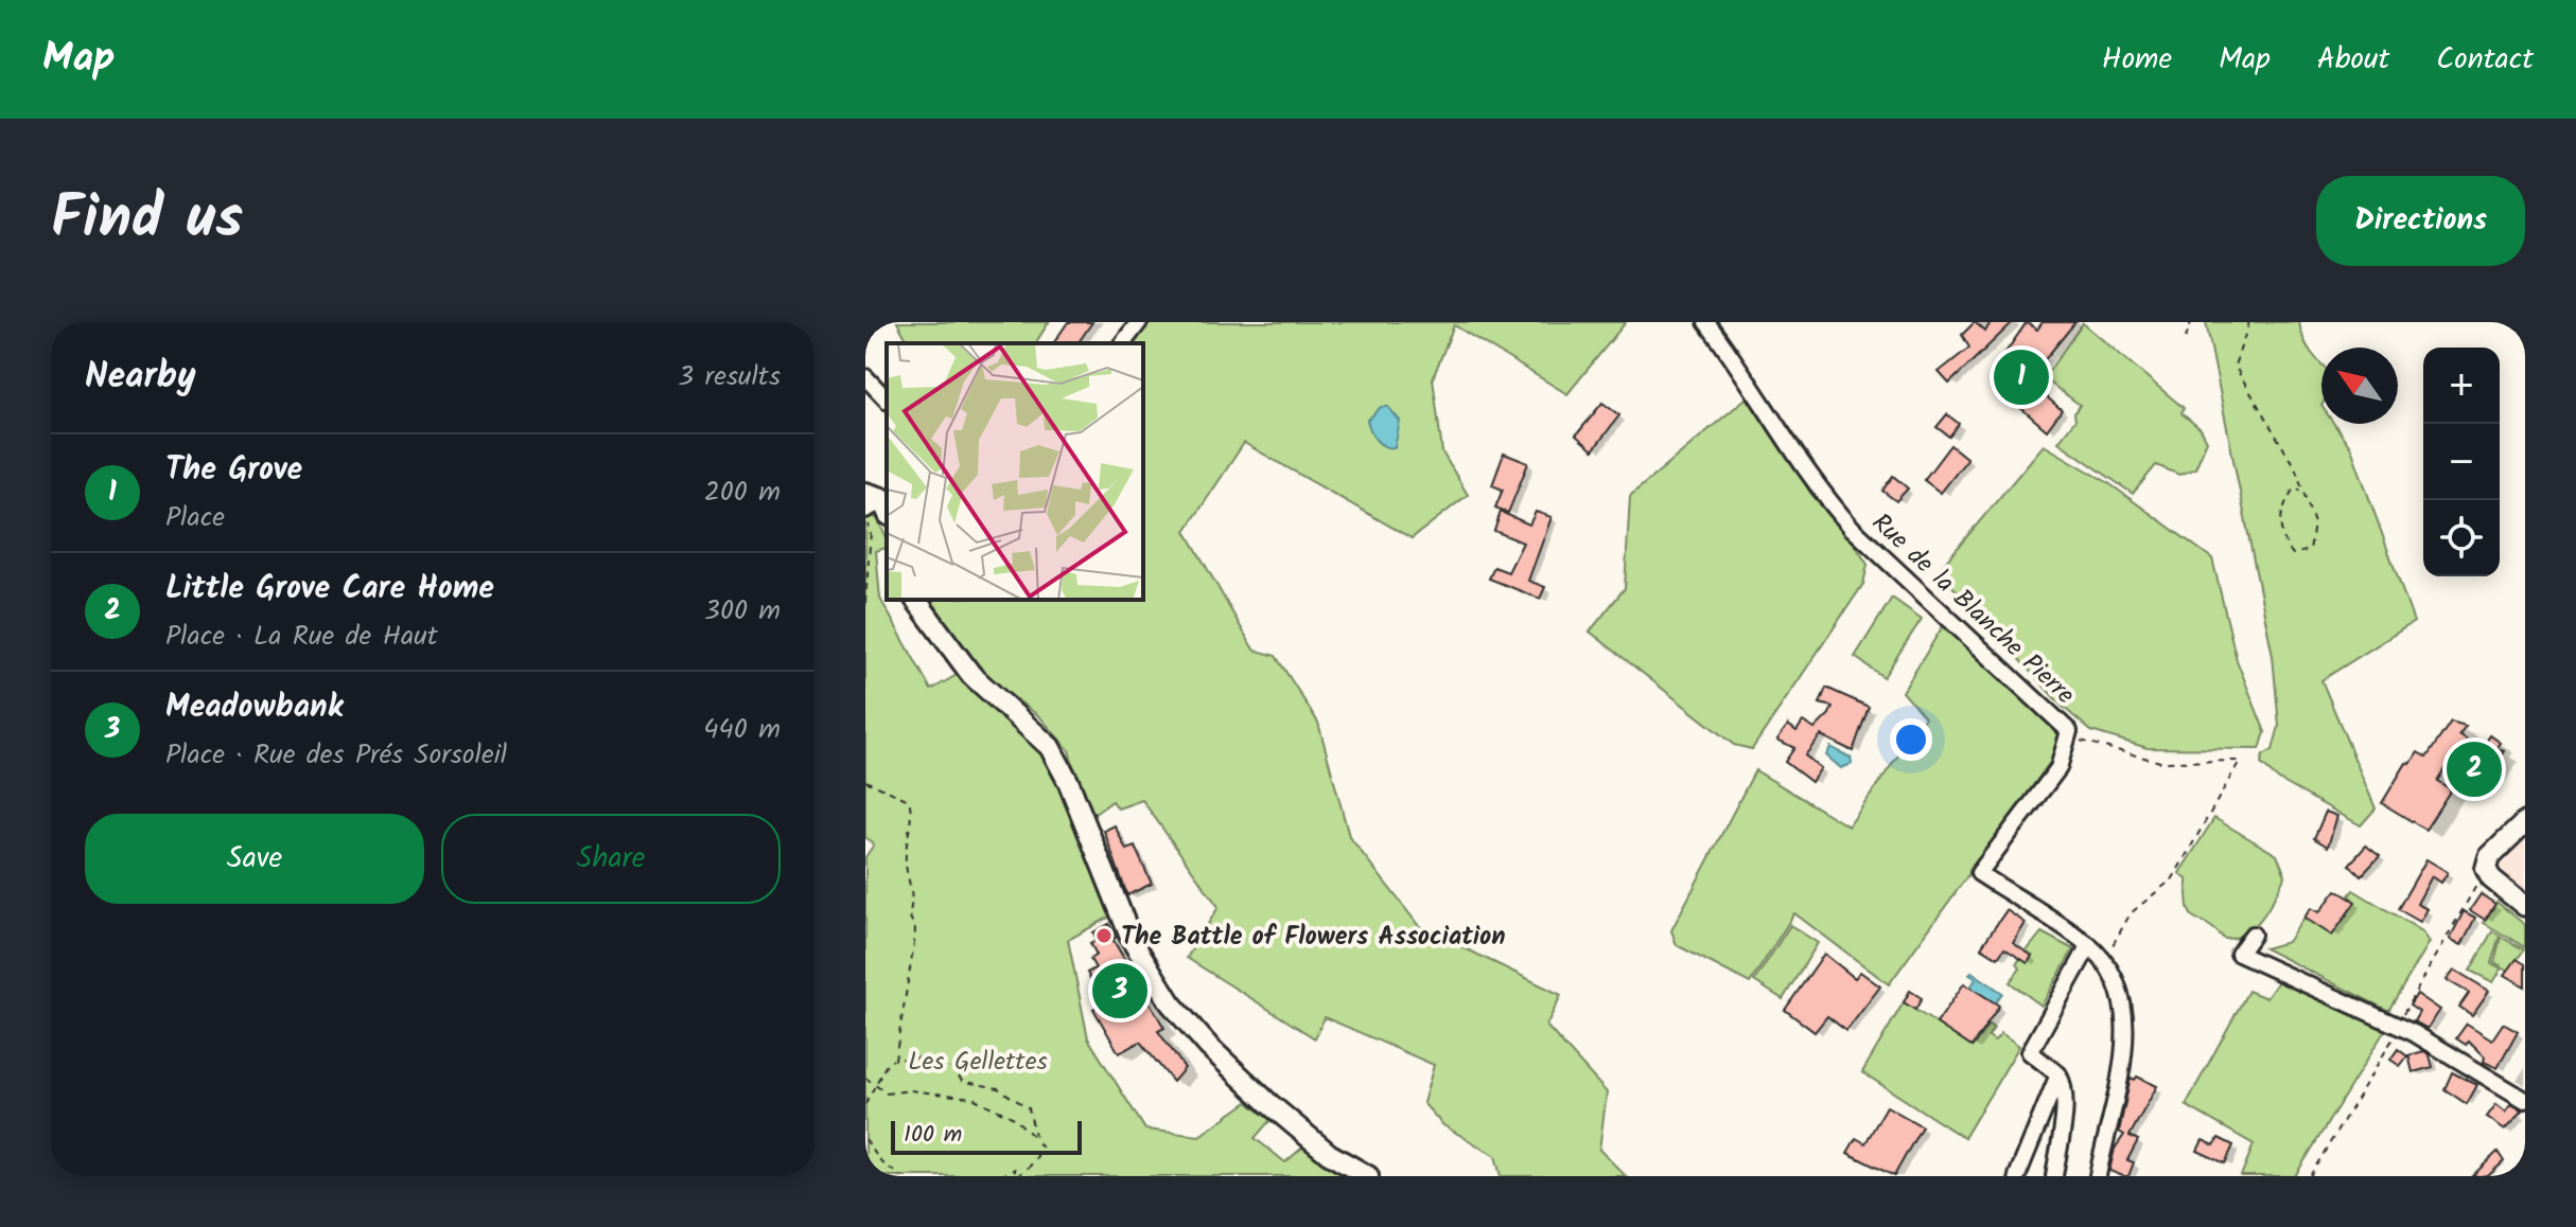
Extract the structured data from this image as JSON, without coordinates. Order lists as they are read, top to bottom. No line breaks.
{"streets":{"street":["Rue de la Blanche Pierre"]},"parks":["Les Gellettes"],"places":["The Battle of Flowers Association"],"scale_bar":"100 m","north":"top left","page":{"header":"Map","nav":["Home","Map","About","Contact"],"title":"Find us","buttons":["Directions",["Save","Share"]],"heading":["Nearby","3 results"],"pins":["1","2","3"],"map_buttons":["+","−"],"list":[{"mark":"1","name":"The Grove","note":"Place","value":"200 m"},{"mark":"2","name":"Little Grove Care Home","note":"Place · La Rue de Haut","value":"300 m"},{"mark":"3","name":"Meadowbank","note":"Place · Rue des Prés Sorsoleil","value":"440 m"}],"scale":"100 m"}}
